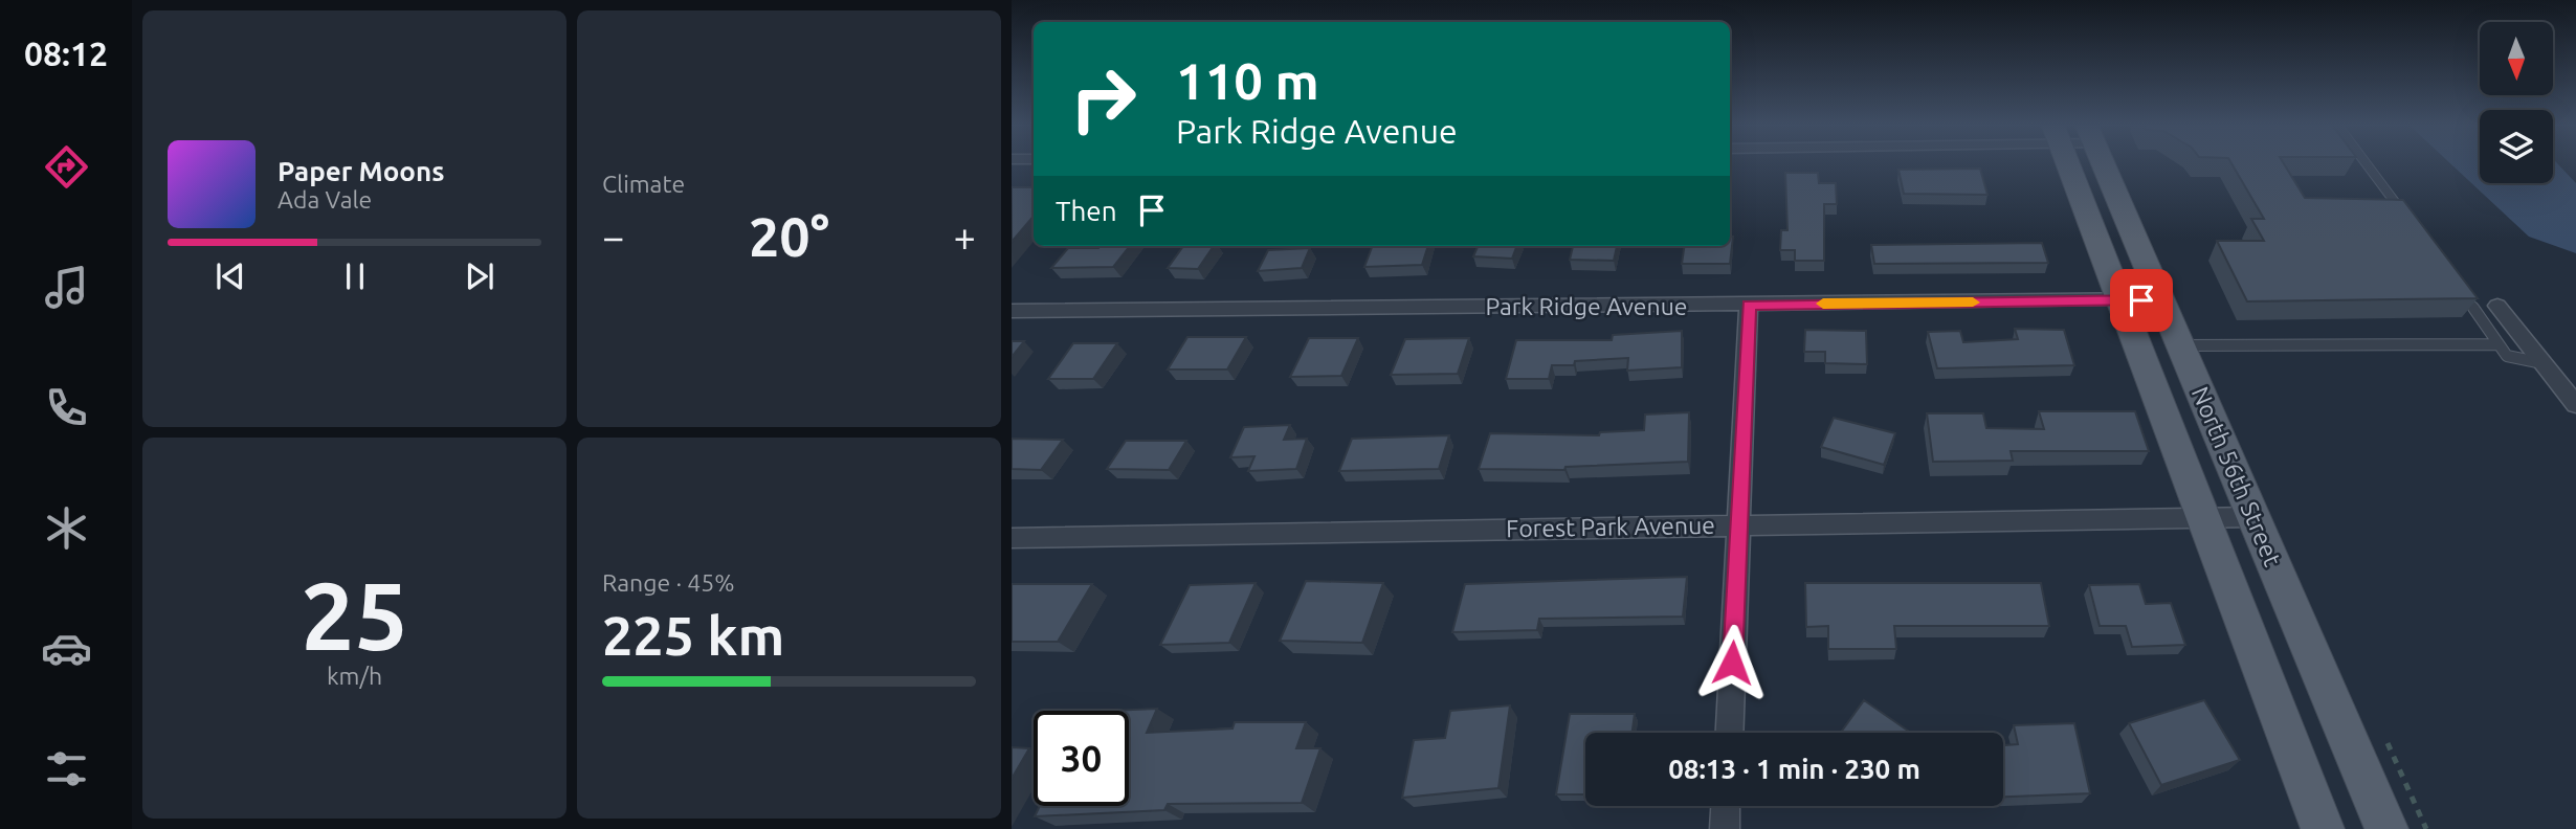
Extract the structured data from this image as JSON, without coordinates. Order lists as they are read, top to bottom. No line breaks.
{"streets":{"main road":["North 56th Street"],"street":["Park Ridge Avenue","Forest Park Avenue"]},"crossings":[["Park Ridge Avenue","North 56th Street"],["North 56th Street","Forest Park Avenue"]],"north":"bottom","page":{"tabs":"08:12","tile":["Climate",["25","km/h"],["Range · 45%","225 km"]],"turn":["110 m","Park Ridge Avenue"],"song":["Paper Moons","Ada Vale"],"then":"Then","heat":["−","20°","+"],"limit":"30","trip":"08:13 · 1 min · 230 m"}}
